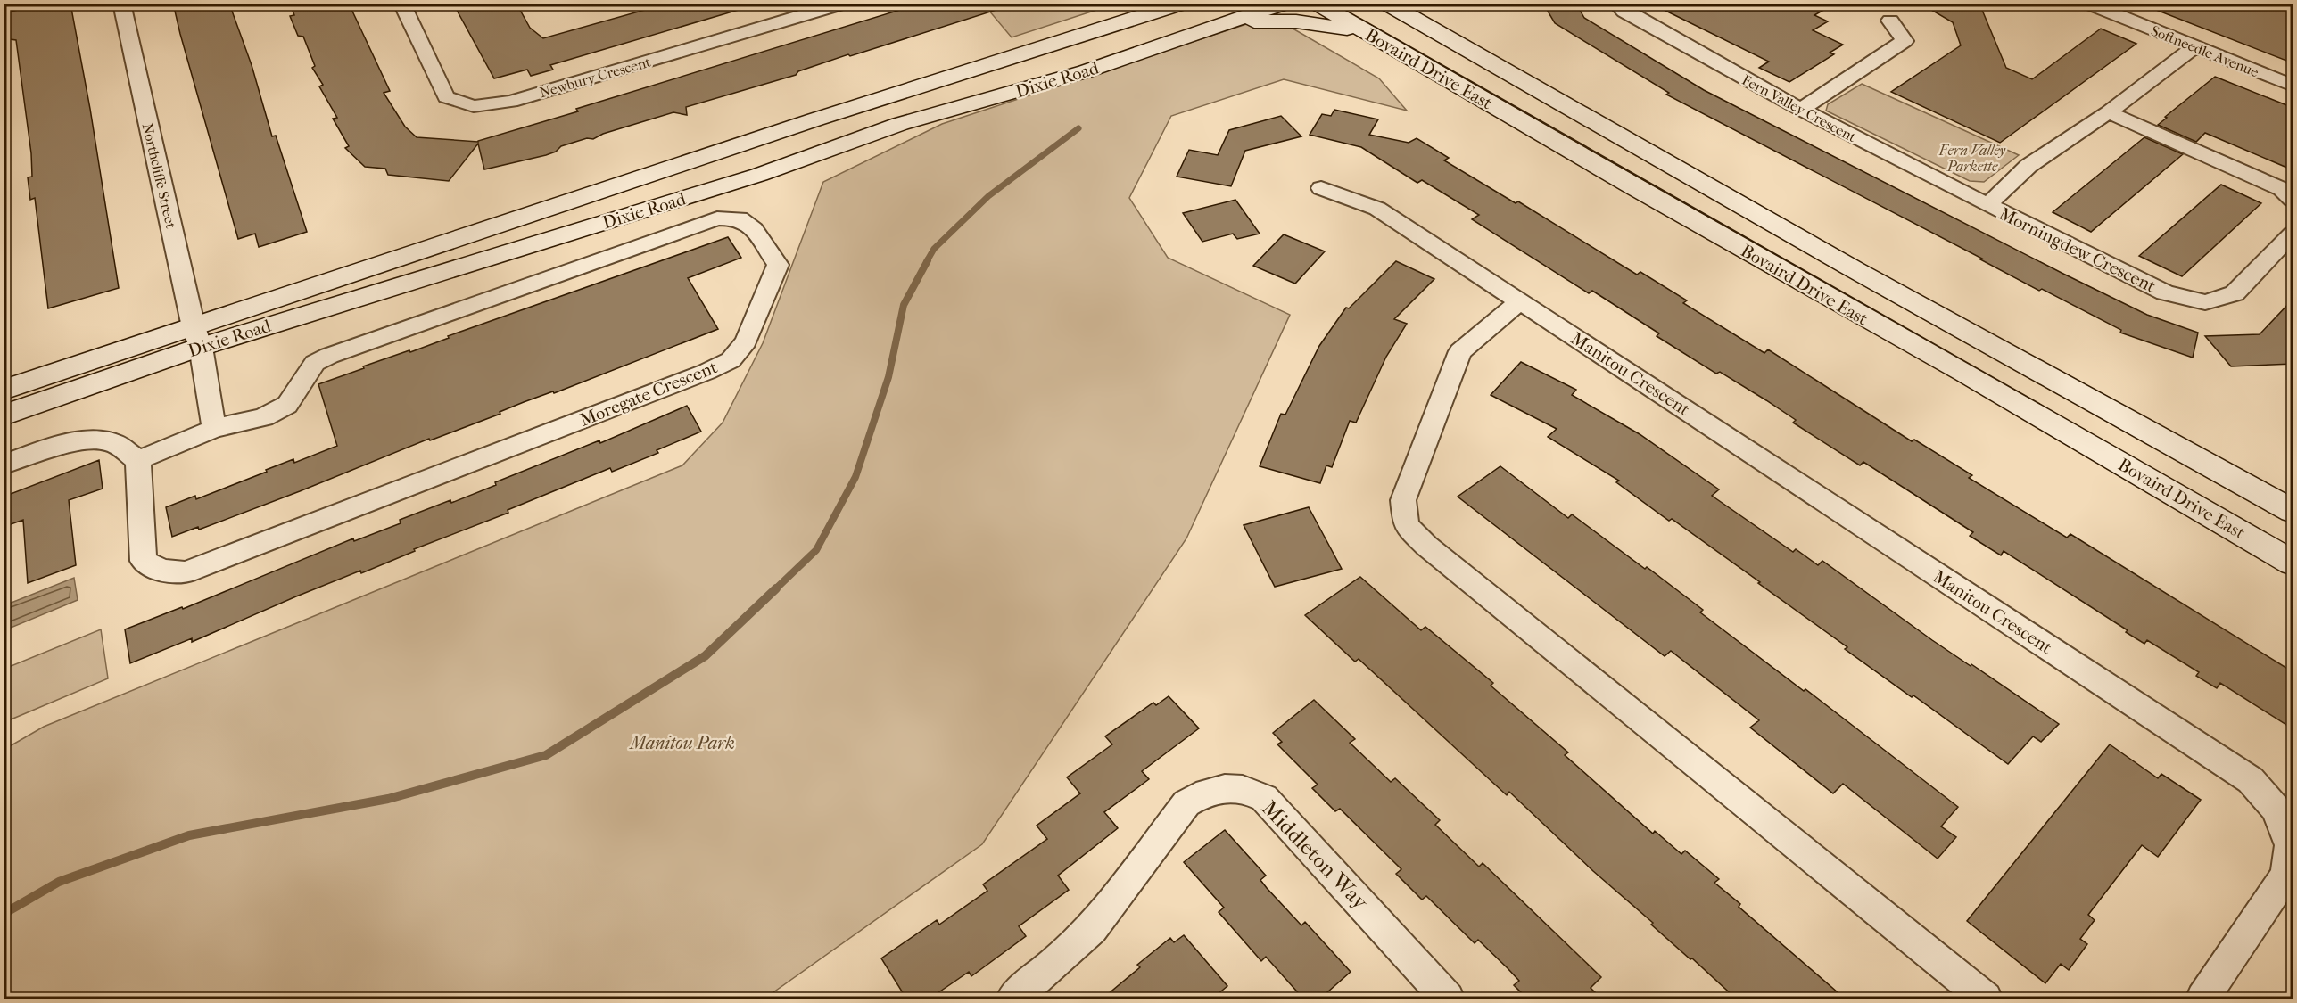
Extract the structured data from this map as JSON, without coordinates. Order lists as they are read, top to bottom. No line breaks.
{"streets":{"main road":["Bovaird Drive East","Dixie Road"],"street":["Softneedle Avenue","Newbury Crescent","Fern Valley Crescent","Northcliffe Street","Morningdew Crescent","Manitou Crescent","Moregate Crescent","Middleton Way"]},"crossings":[["Softneedle Avenue","Morningdew Crescent"],["Dixie Road","Northcliffe Street"],["Fern Valley Crescent","Morningdew Crescent"]],"parks":["Fern Valley Parkette","Manitou Park"]}
